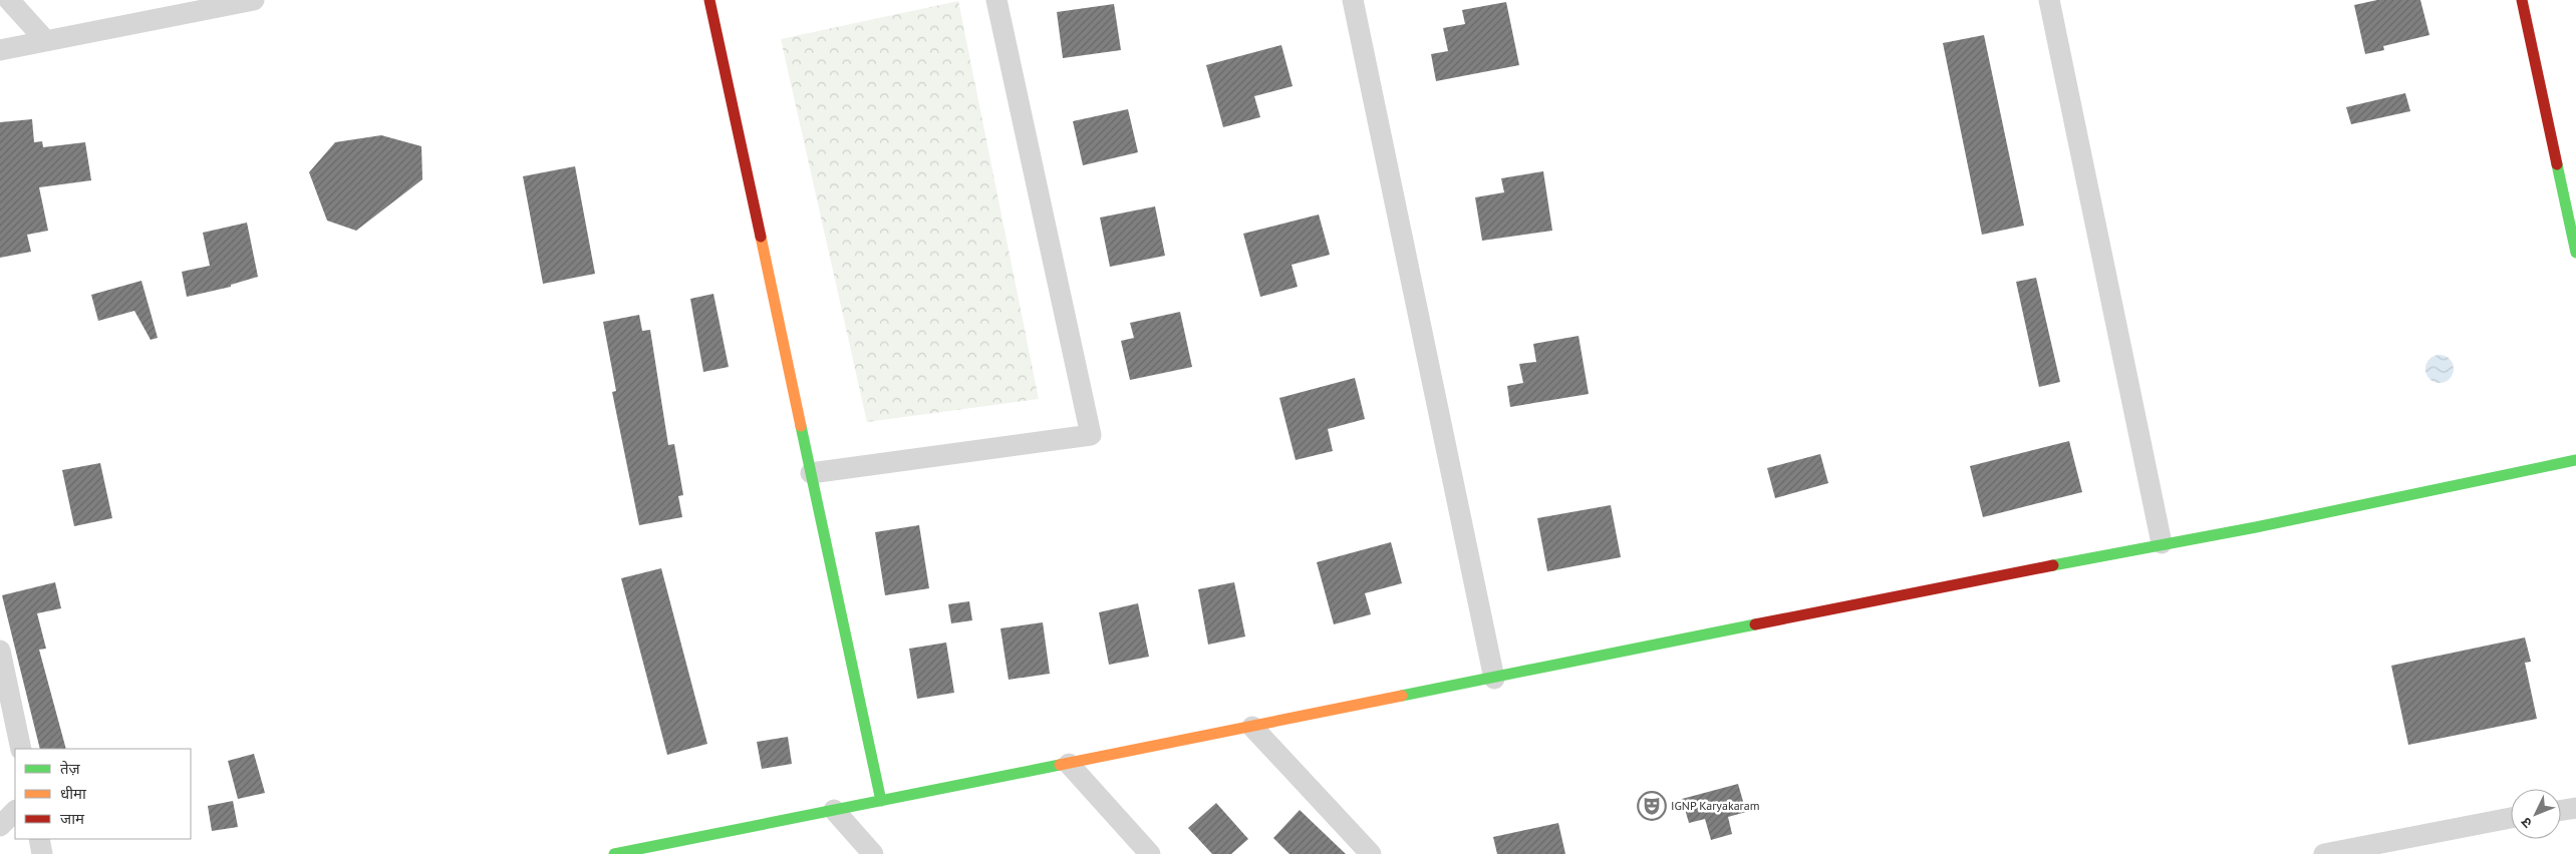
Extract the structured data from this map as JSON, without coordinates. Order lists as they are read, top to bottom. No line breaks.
{"places":{"theatre":["IGNP Karyakaram"]},"legend":["तेज़","धीमा","जाम"],"north":"bottom left"}
